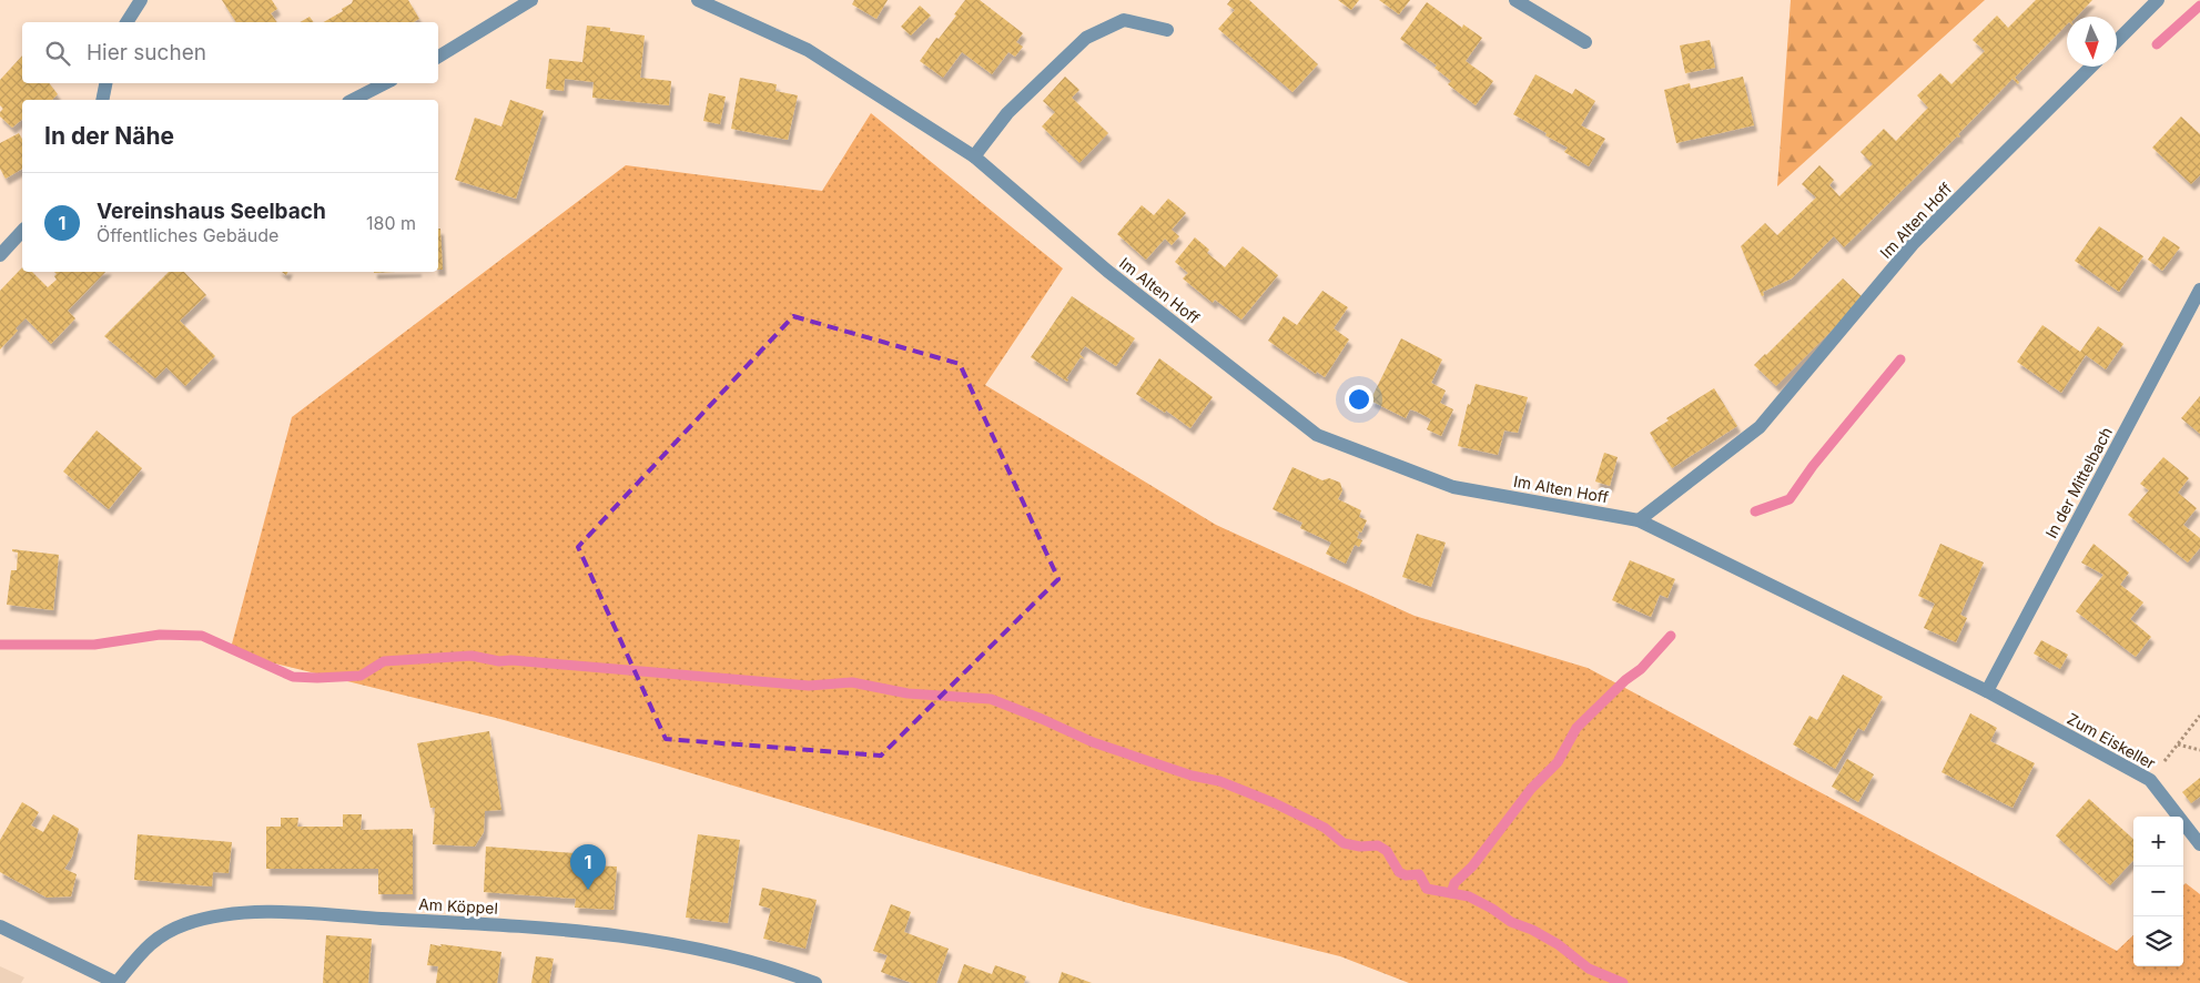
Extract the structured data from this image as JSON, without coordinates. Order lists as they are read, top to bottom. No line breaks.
{"streets":{"street":["Im Alten Hoff","In der Mittelbach","Zum Eiskeller","Am Köppel"]},"crossings":[["Im Alten Hoff","In der Mittelbach"],["Im Alten Hoff","Zum Eiskeller"],["In der Mittelbach","Zum Eiskeller"]],"north":"bottom","page":{"search":"Hier suchen","heading":"In der Nähe","list":[{"mark":"1","name":"Vereinshaus Seelbach","note":"Öffentliches Gebäude","value":"180 m"}],"map_buttons":["+","−"],"pins":"1"}}
